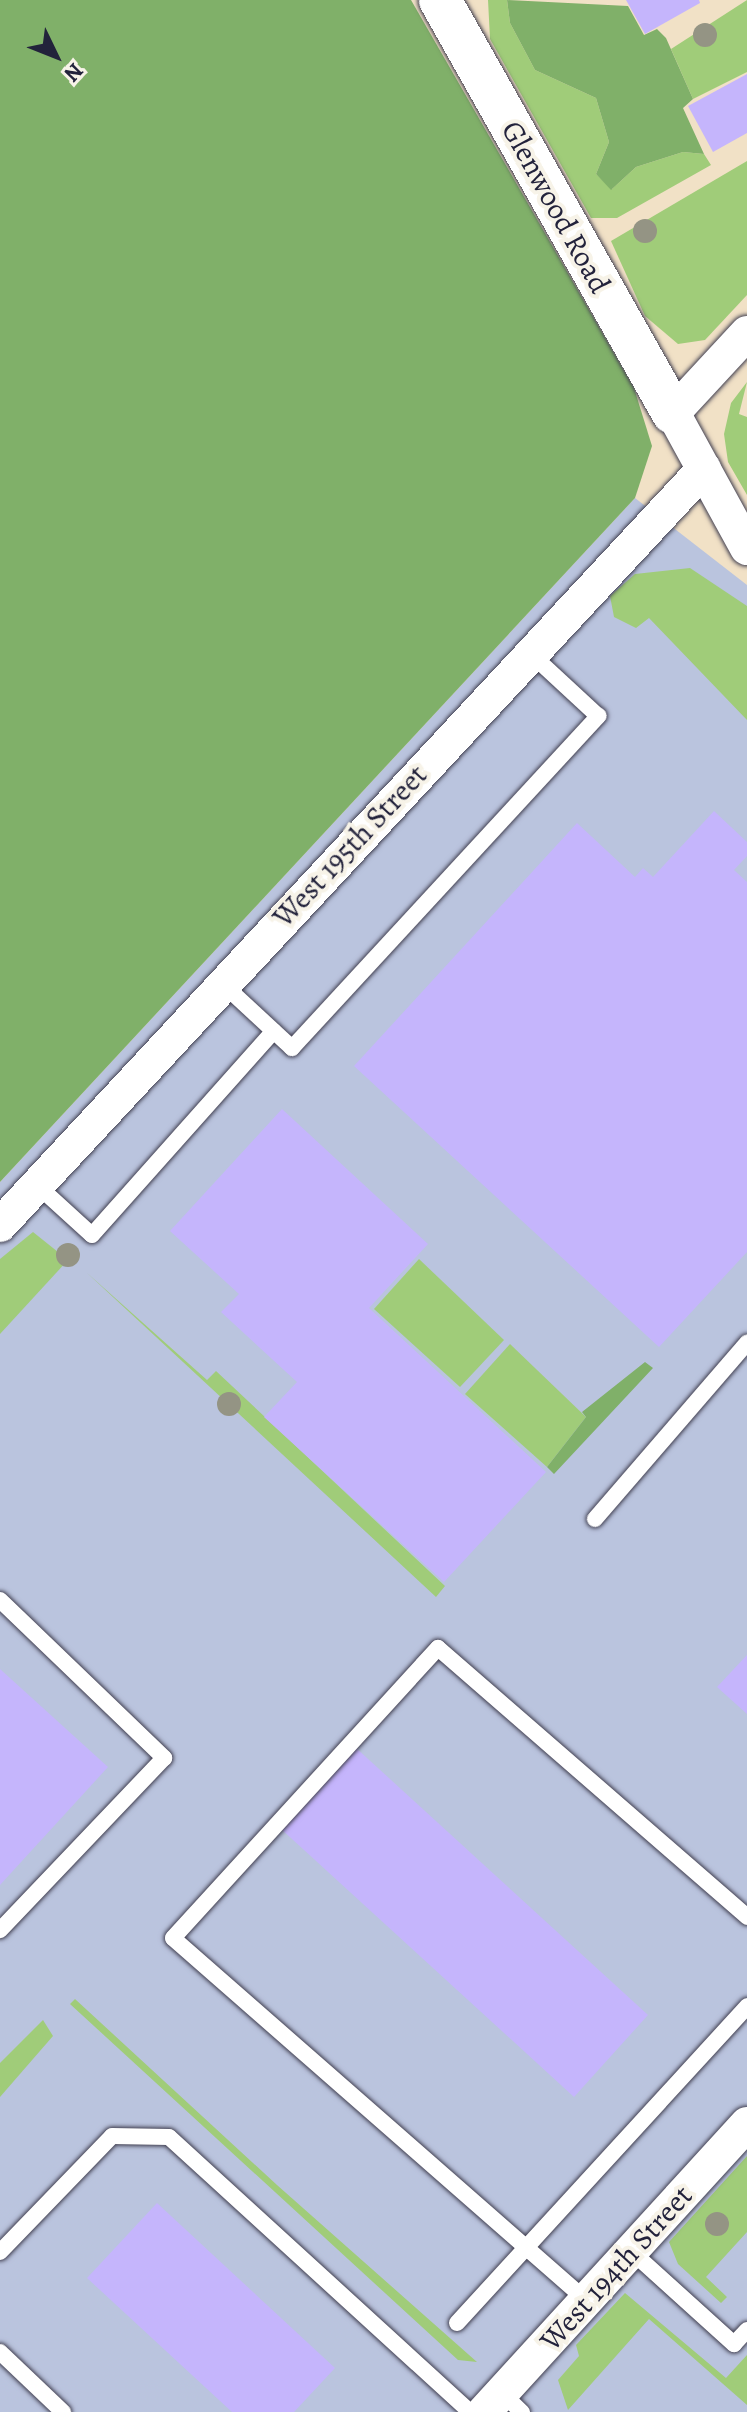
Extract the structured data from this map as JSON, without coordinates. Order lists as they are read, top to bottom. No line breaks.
{"streets":{"street":["Glenwood Road","West 195th Street","West 194th Street"]},"north":"bottom right"}
